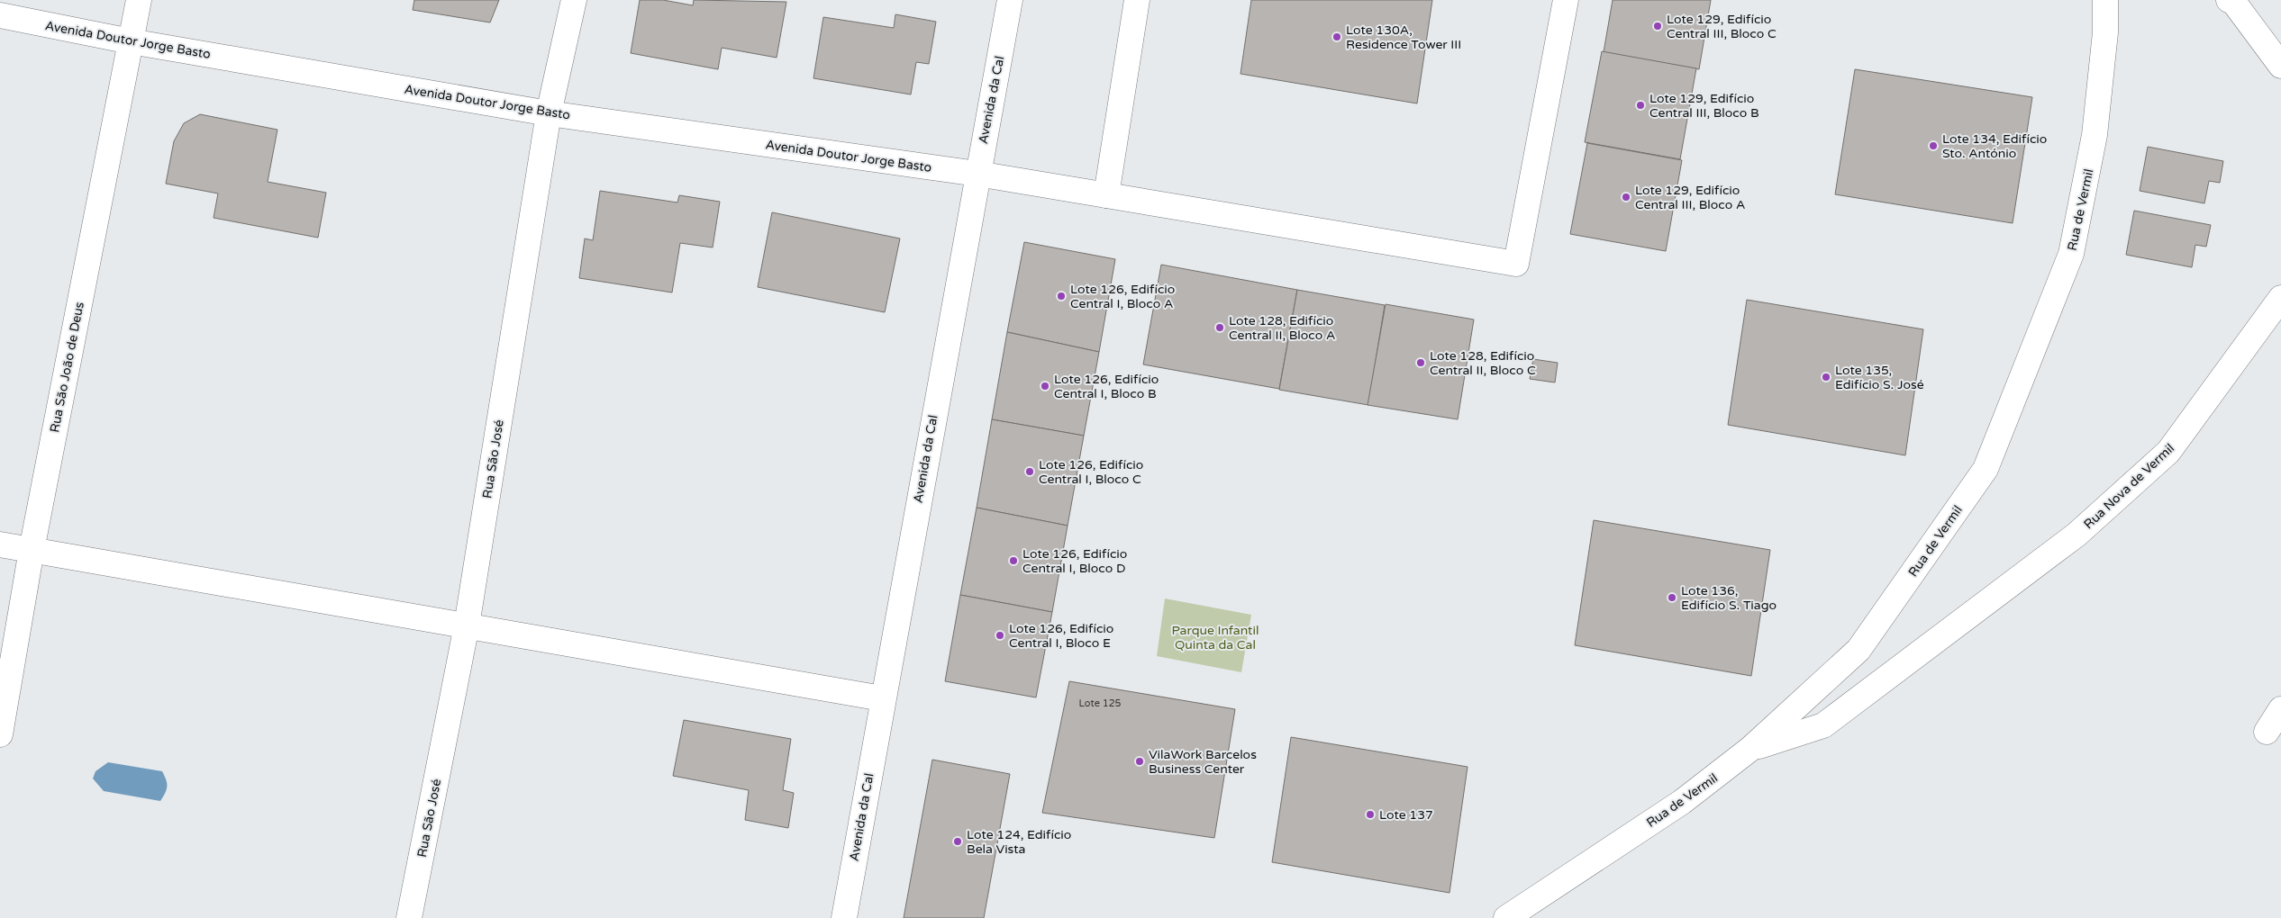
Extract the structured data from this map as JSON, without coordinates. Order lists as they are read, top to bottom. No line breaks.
{"streets":{"street":["Avenida Doutor Jorge Basto","Avenida da Cal","Rua de Vermil","Rua São João de Deus","Rua São José","Rua Nova de Vermil"]},"crossings":[["Avenida Doutor Jorge Basto","Avenida da Cal"],["Avenida Doutor Jorge Basto","Rua São João de Deus"],["Avenida Doutor Jorge Basto","Rua São José"],["Rua de Vermil","Rua Nova de Vermil"]],"parks":["Parque Infantil Quinta da Cal"],"places":["Lote 129, Edifício Central III, Bloco C","Lote 130A, Residence Tower III","Lote 129, Edifício Central III, Bloco B","Lote 134, Edifício Sto. António","Lote 129, Edifício Central III, Bloco A","Lote 126, Edifício Central I, Bloco A","Lote 128, Edifício Central II, Bloco A","Lote 128, Edifício Central II, Bloco C","Lote 135, Edifício S. José","Lote 126, Edifício Central I, Bloco B","Lote 126, Edifício Central I, Bloco C","Lote 126, Edifício Central I, Bloco D","Lote 136, Edifício S. Tiago","Lote 126, Edifício Central I, Bloco E","VilaWork Barcelos Business Center","Lote 137","Lote 124, Edifício Bela Vista"],"house_numbers":["Lote 125"]}
